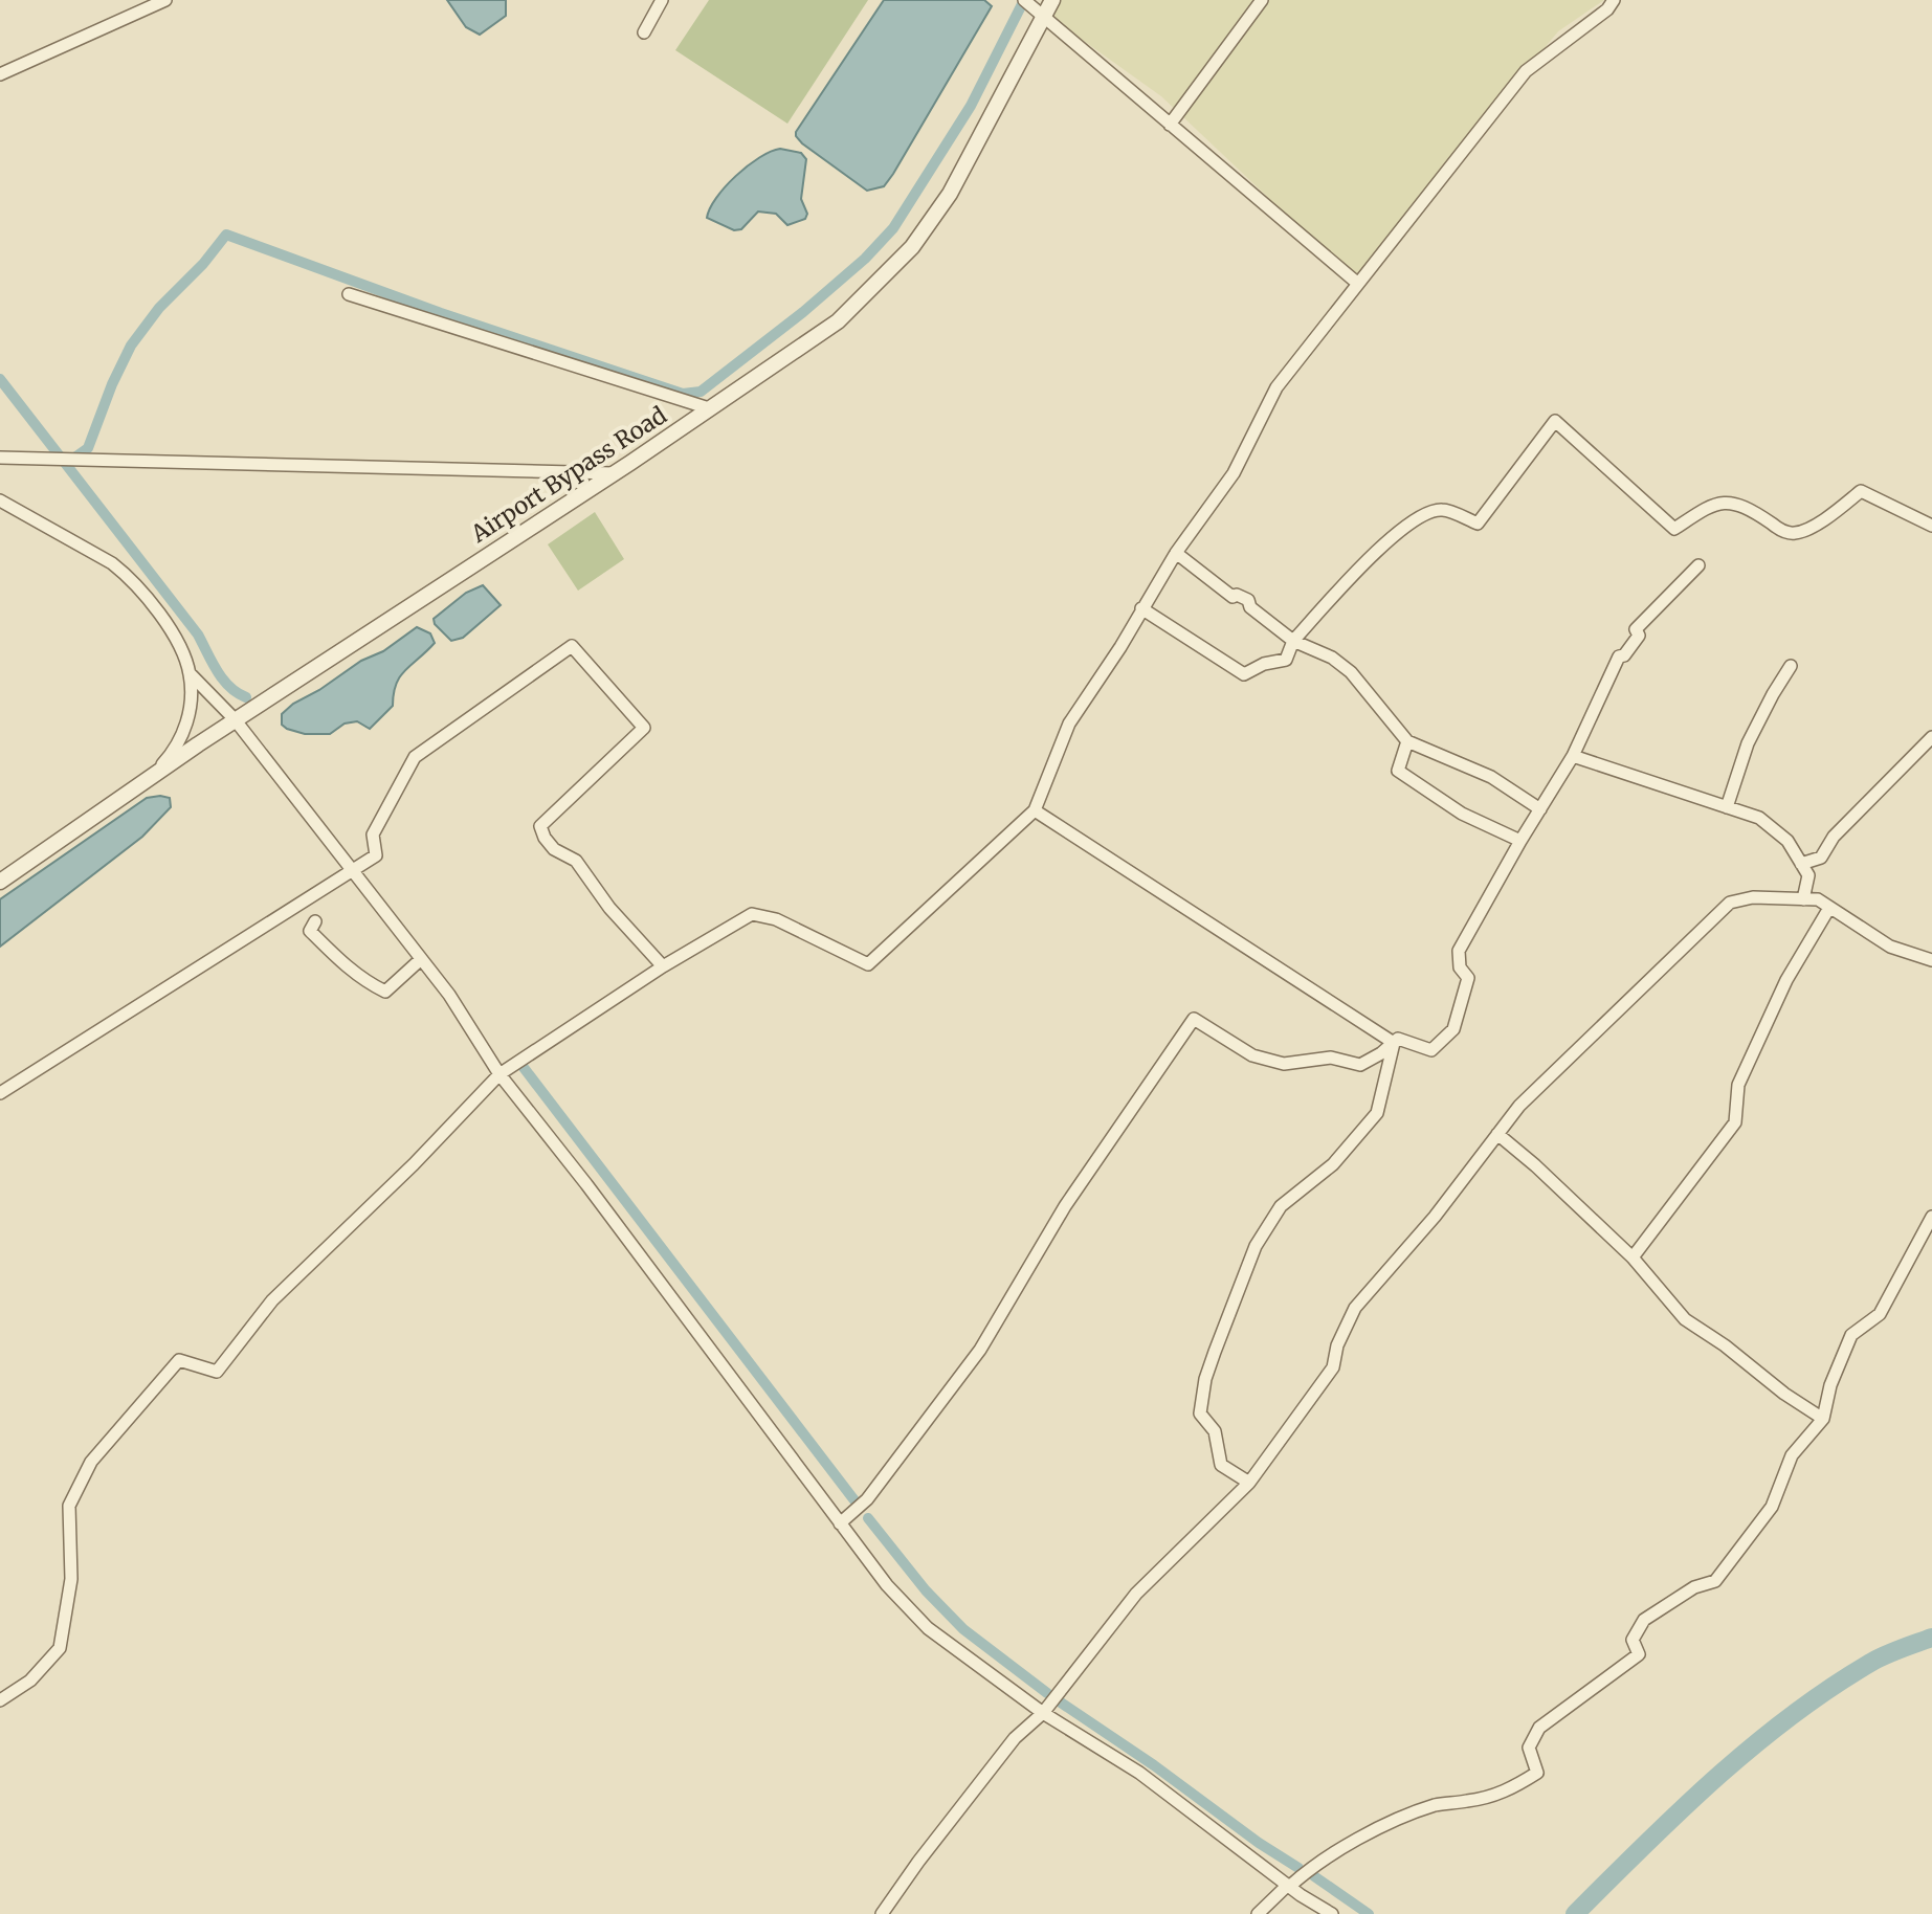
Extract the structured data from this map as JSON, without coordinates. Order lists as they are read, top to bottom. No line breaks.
{"streets":{"street":["Airport Bypass Road"]}}
